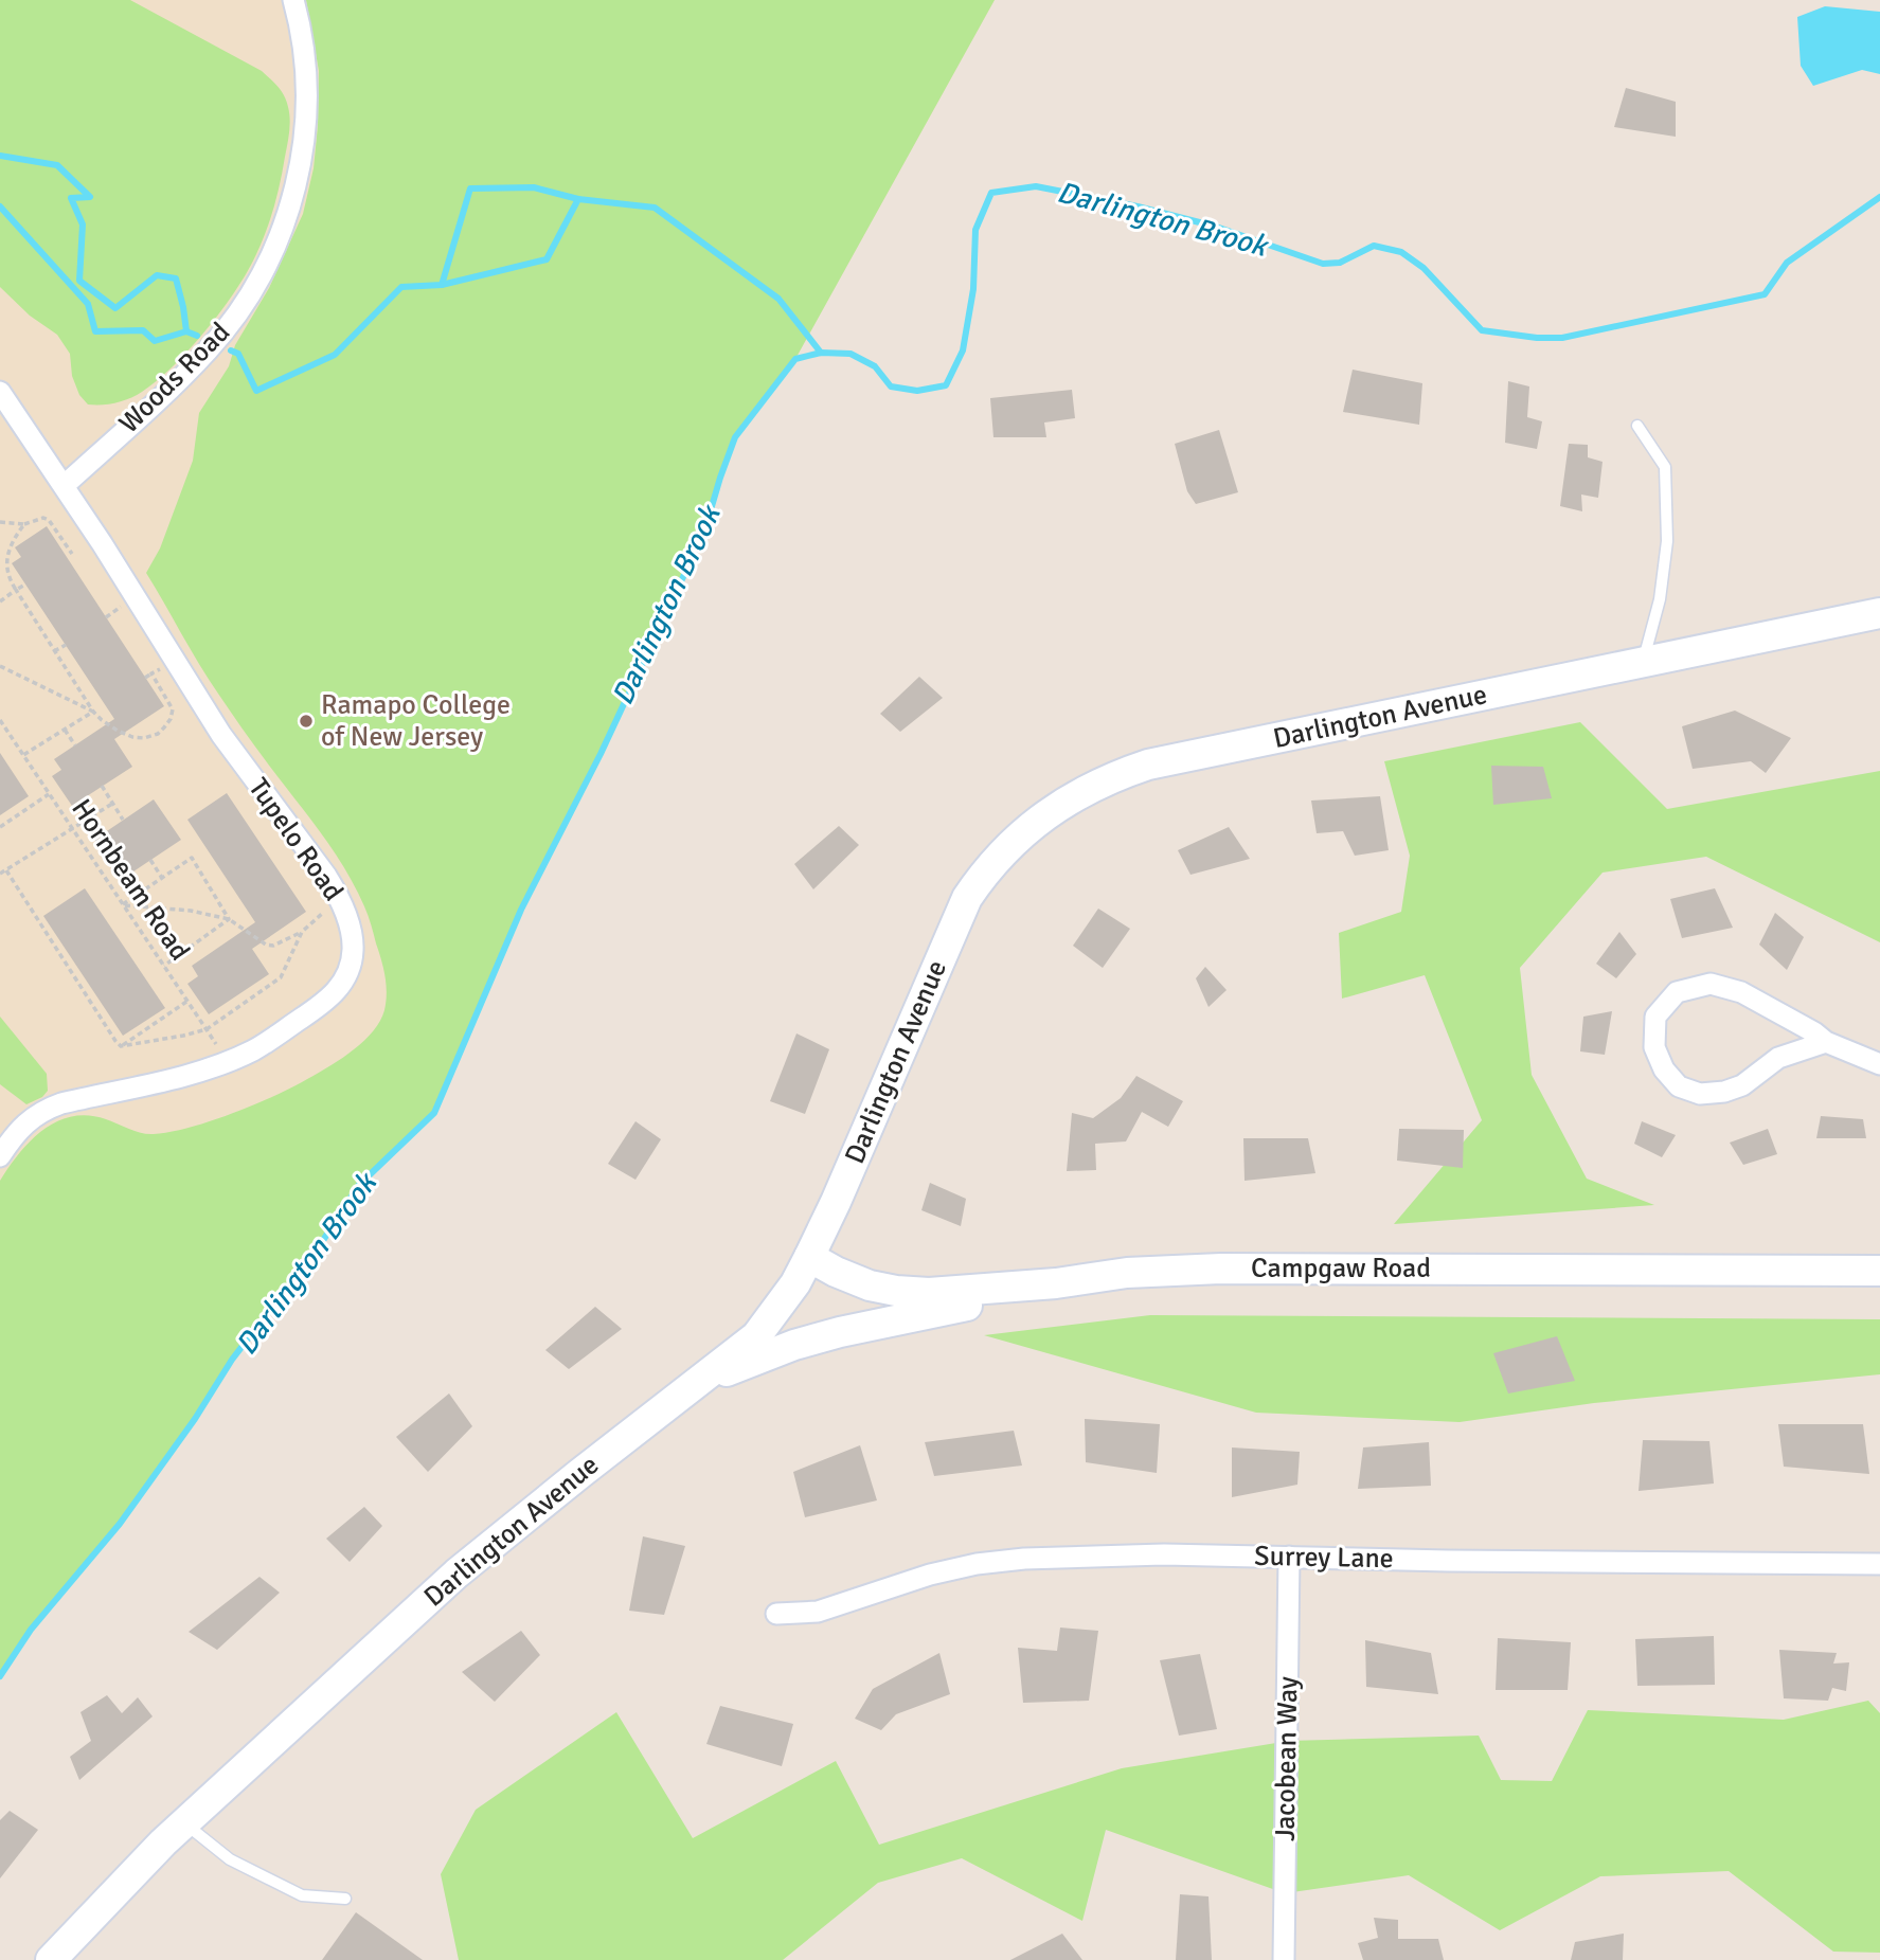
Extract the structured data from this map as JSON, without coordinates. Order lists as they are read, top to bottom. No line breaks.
{"streets":{"main road":["Darlington Avenue","Campgaw Road"],"street":["Woods Road","Tupelo Road","Surrey Lane","Jacobean Way"],"path":["Hornbeam Road"]},"crossings":[["Woods Road","Tupelo Road"],["Darlington Avenue","Campgaw Road"],["Tupelo Road","Hornbeam Road"],["Surrey Lane","Jacobean Way"]],"water":["Darlington Brook"],"places":["Ramapo College of New Jersey"]}
